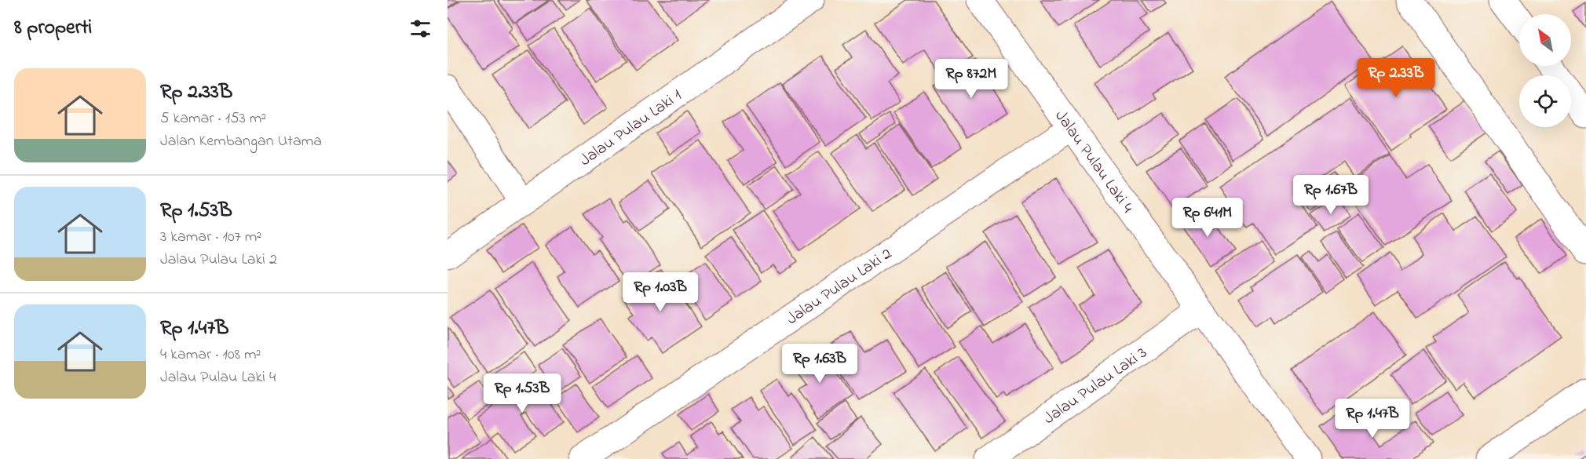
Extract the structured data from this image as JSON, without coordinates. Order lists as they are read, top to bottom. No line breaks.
{"streets":{"street":["Jalau Pulau Laki 1","Jalau Pulau Laki 4","Jalau Pulau Laki 2","Jalau Pulau Laki 3"]},"crossings":[["Jalau Pulau Laki 4","Jalau Pulau Laki 2"],["Jalau Pulau Laki 4","Jalau Pulau Laki 3"]],"north":"top left","page":{"heading":"8 properti","list":[{"name":"Rp 2.33B","note":"5 kamar · 153 m² · Jalan Kembangan Utama"},{"name":"Rp 1.53B","note":"3 kamar · 107 m² · Jalau Pulau Laki 2"},{"name":"Rp 1.47B","note":"4 kamar · 108 m² · Jalau Pulau Laki 4"}],"price":["Rp 2.33B","Rp 872M","Rp 1.67B","Rp 641M","Rp 1.03B","Rp 1.63B","Rp 1.53B","Rp 1.47B"]}}
